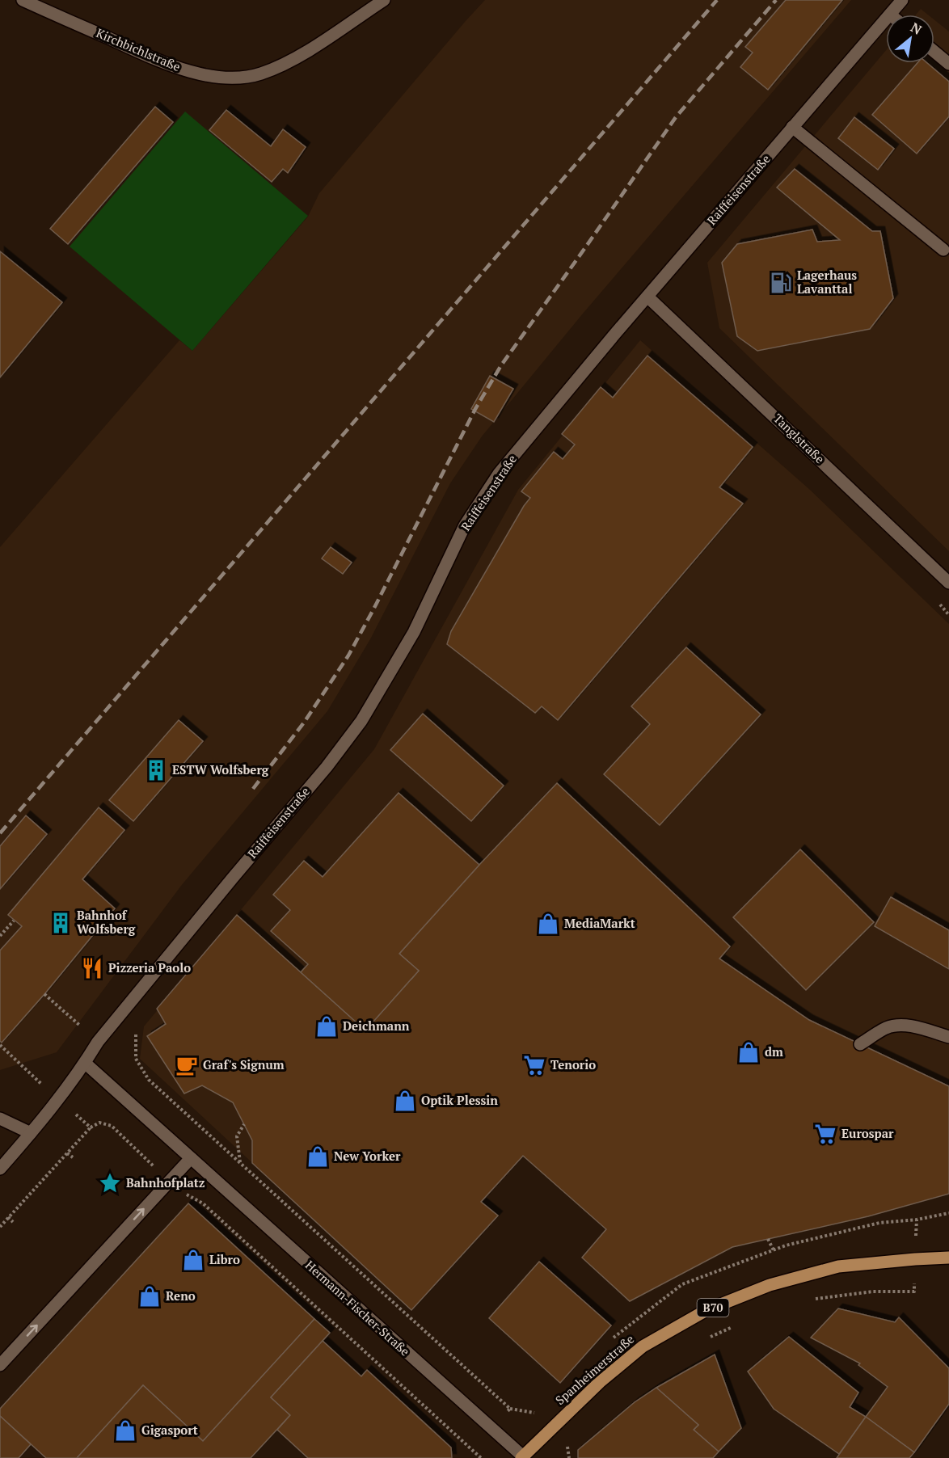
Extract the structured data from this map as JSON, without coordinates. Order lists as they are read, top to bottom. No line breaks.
{"streets":{"main road":["B70","Spanheimerstraße"],"street":["Kirchbichlstraße","Raiffeisenstraße","Tanglstraße","Hermann-Fischer-Straße"]},"crossings":[["Raiffeisenstraße","Tanglstraße"],["Hermann-Fischer-Straße","Spanheimerstraße"]],"places":{"fuel station":["Lagerhaus Lavanttal"],"building":["ESTW Wolfsberg","Bahnhof Wolfsberg"],"shop":["MediaMarkt","Deichmann","dm","Optik Plessin","New Yorker","Libro","Reno","Gigasport"],"restaurant":["Pizzeria Paolo"],"cafe":["Graf's Signum"],"supermarket":["Tenorio","Eurospar"],"place":["Bahnhofplatz"]},"north":"top right"}
